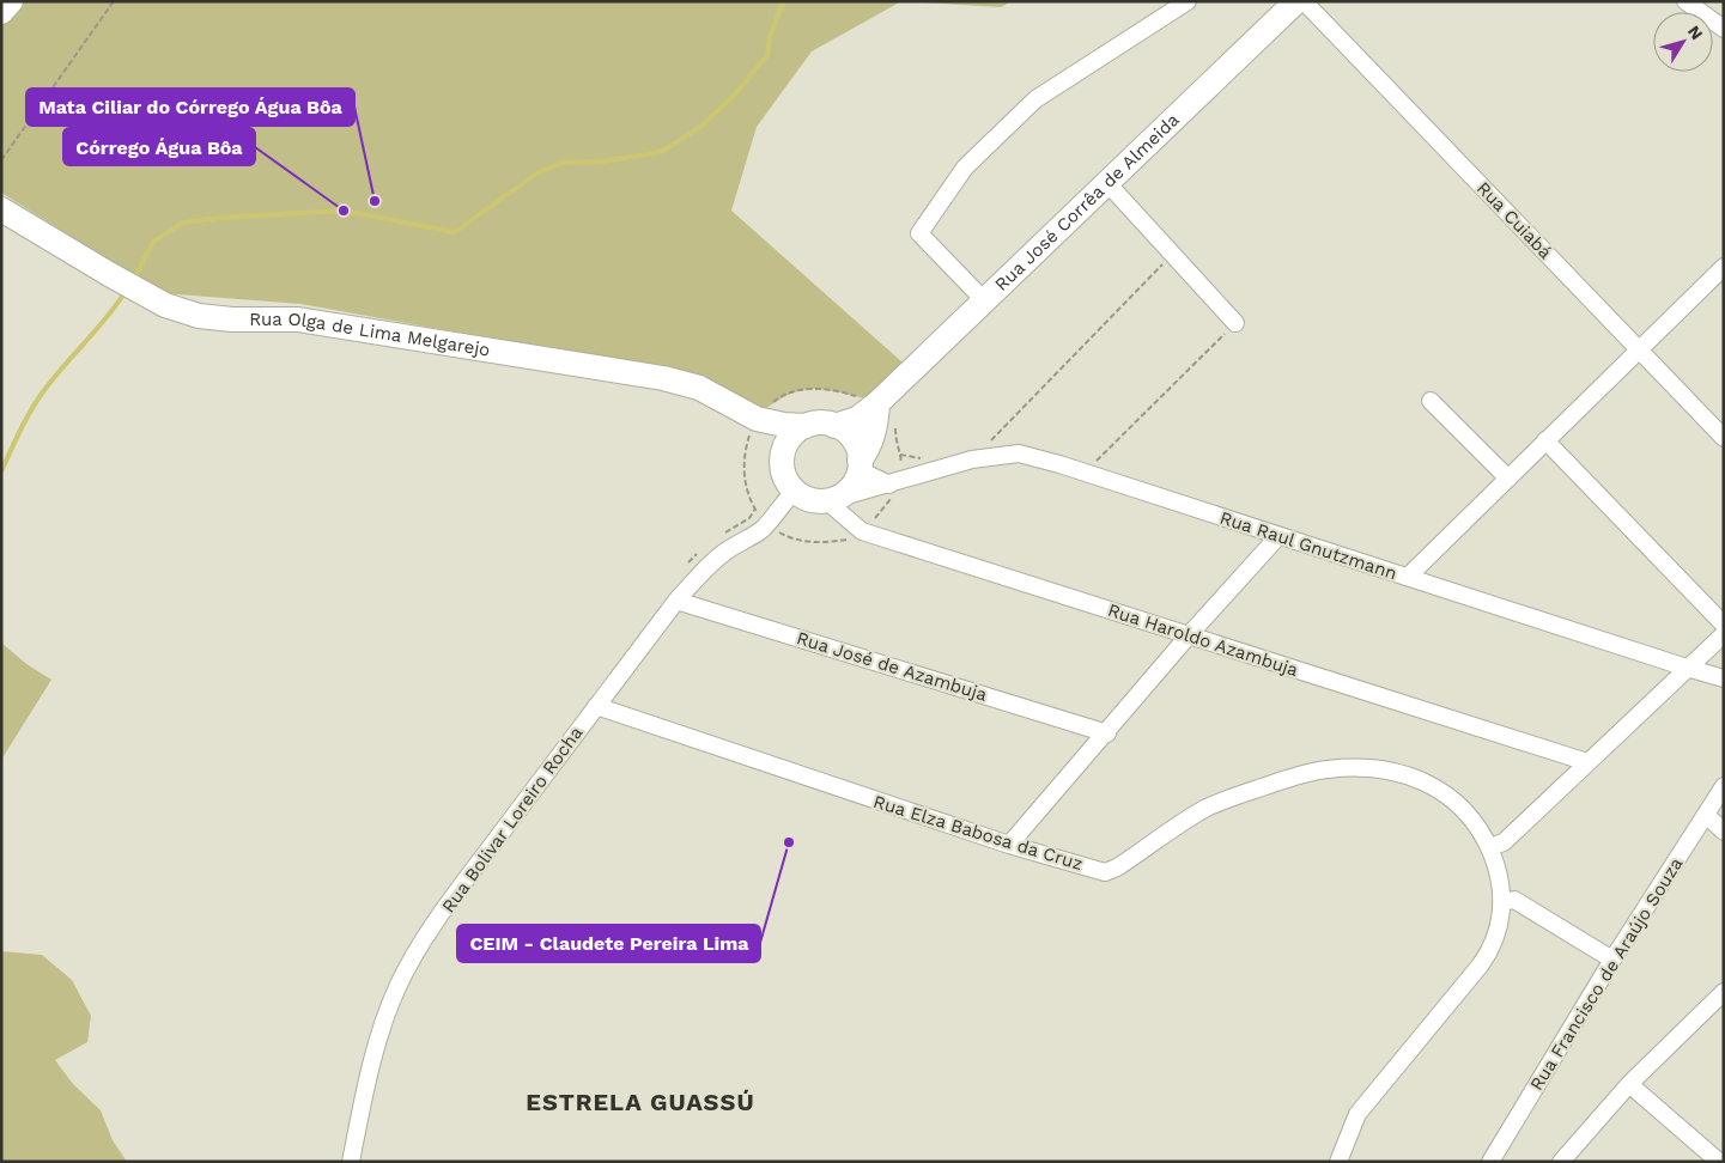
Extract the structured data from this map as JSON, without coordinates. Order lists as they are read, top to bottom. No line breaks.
{"streets":{"street":["Rua José Corrêa de Almeida","Rua Cuiabá","Rua Olga de Lima Melgarejo","Rua Raul Gnutzmann","Rua Haroldo Azambuja","Rua José de Azambuja","Rua Bolivar Loreiro Rocha","Rua Elza Babosa da Cruz","Rua Francisco de Araújo Souza"]},"crossings":[["Rua José Corrêa de Almeida","Rua Olga de Lima Melgarejo"],["Rua José Corrêa de Almeida","Rua Raul Gnutzmann"],["Rua José Corrêa de Almeida","Rua Haroldo Azambuja"],["Rua José Corrêa de Almeida","Rua Bolivar Loreiro Rocha"],["Rua Olga de Lima Melgarejo","Rua Raul Gnutzmann"],["Rua Olga de Lima Melgarejo","Rua Haroldo Azambuja"],["Rua Olga de Lima Melgarejo","Rua Bolivar Loreiro Rocha"],["Rua Raul Gnutzmann","Rua Haroldo Azambuja"],["Rua Raul Gnutzmann","Rua Bolivar Loreiro Rocha"],["Rua Haroldo Azambuja","Rua Bolivar Loreiro Rocha"],["Rua José de Azambuja","Rua Bolivar Loreiro Rocha"],["Rua Bolivar Loreiro Rocha","Rua Elza Babosa da Cruz"]],"districts":["ESTRELA GUASSÚ"],"places":["Mata Ciliar do Córrego Água Bôa","Córrego Água Bôa","CEIM - Claudete Pereira Lima"],"north":"top right"}
